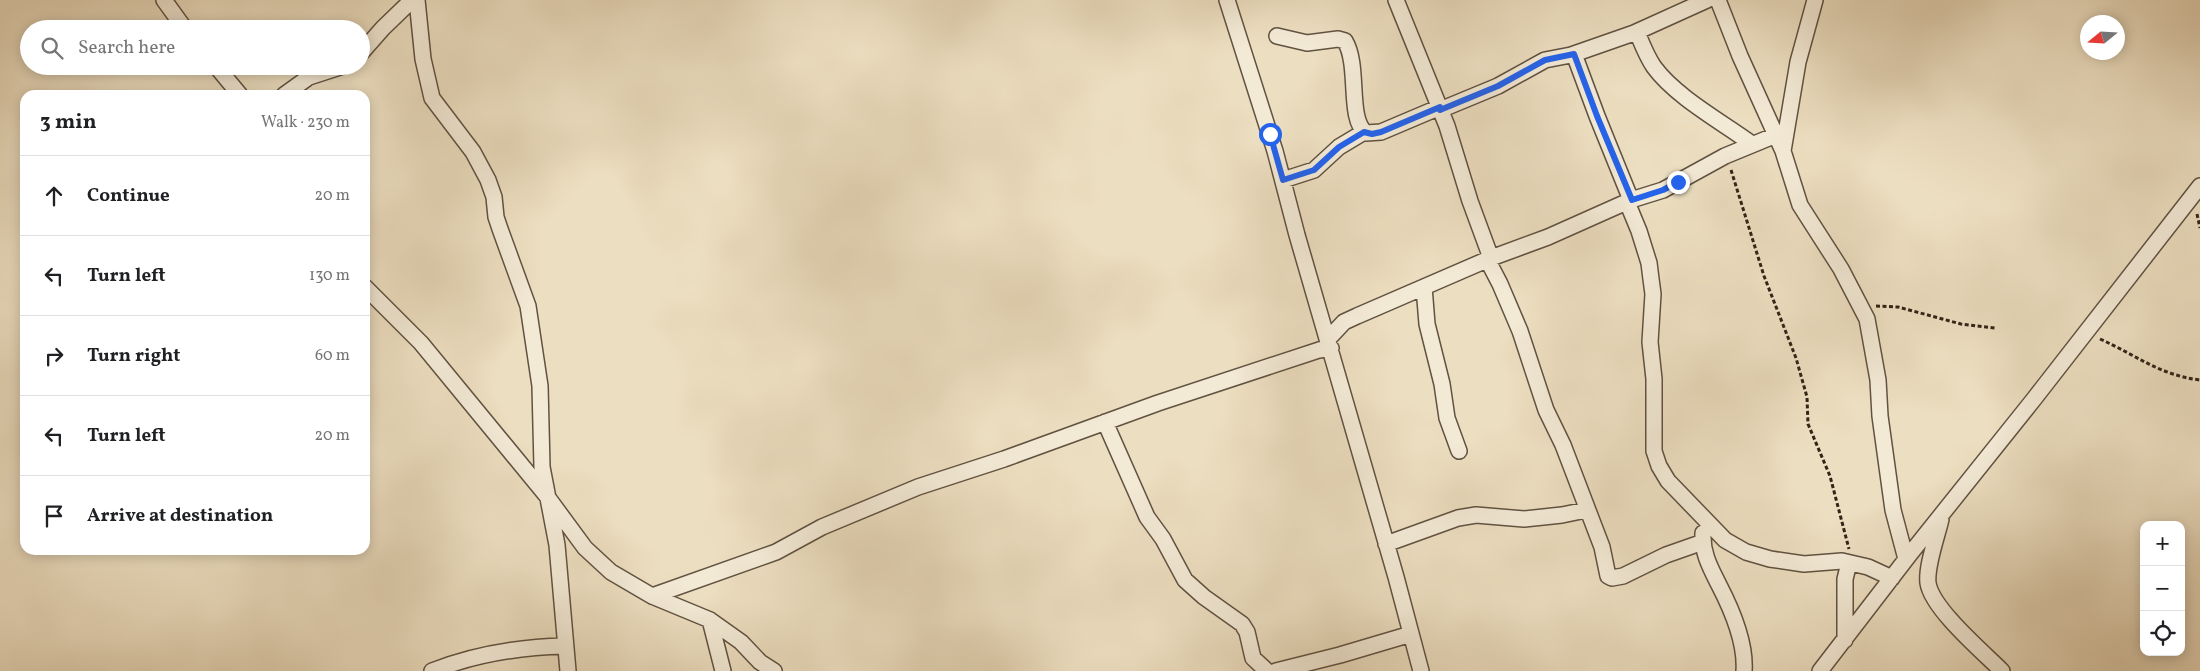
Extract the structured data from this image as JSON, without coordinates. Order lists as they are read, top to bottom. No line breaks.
{"north":"left","page":{"search":"Search here","heading":["3 min","Walk · 230 m"],"list":[["Continue","20 m"],["Turn left","130 m"],["Turn right","60 m"],["Turn left","20 m"],"Arrive at destination"],"map_buttons":["+","−"]}}
